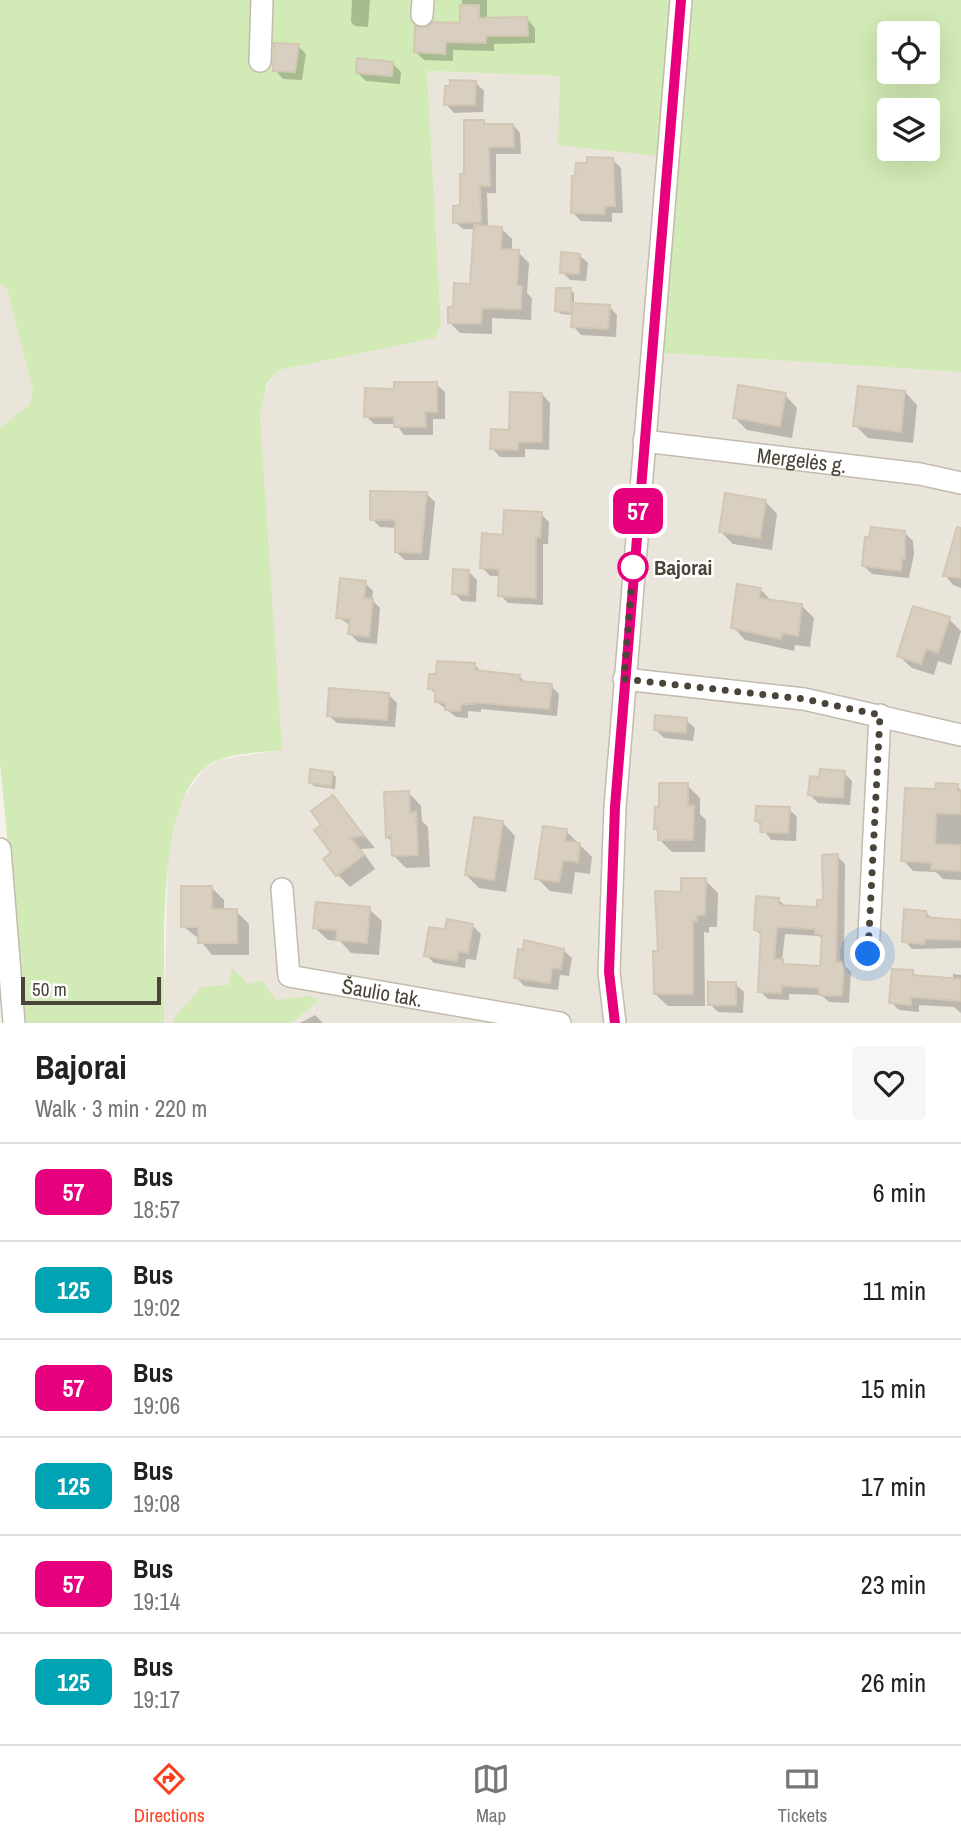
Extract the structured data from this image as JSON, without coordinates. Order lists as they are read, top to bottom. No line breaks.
{"streets":{"street":["Mergelės g.","Šaulio tak."]},"places":["Bajorai"],"lines":["bus line 57"],"scale_bar":"50 m","page":{"on_map":"57","scale":"50 m","heading":["Bajorai","Walk · 3 min · 220 m"],"list":[{"mark":"57","name":"Bus","note":"18:57","value":"6 min"},{"mark":"125","name":"Bus","note":"19:02","value":"11 min"},{"mark":"57","name":"Bus","note":"19:06","value":"15 min"},{"mark":"125","name":"Bus","note":"19:08","value":"17 min"},{"mark":"57","name":"Bus","note":"19:14","value":"23 min"},{"mark":"125","name":"Bus","note":"19:17","value":"26 min"}],"tabs":["Directions","Map","Tickets"]}}
